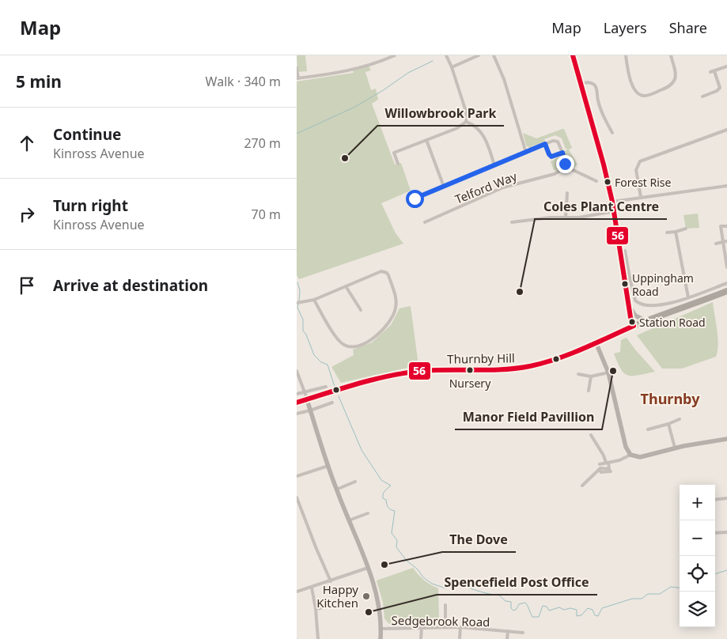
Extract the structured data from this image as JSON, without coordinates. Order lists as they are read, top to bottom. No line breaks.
{"streets":{"highway":["Thurnby Hill"],"street":["Telford Way","Sedgebrook Road"]},"districts":["Thurnby"],"places":["Willowbrook Park","Forest Rise","Uppingham Road","Coles Plant Centre","Station Road","Nursery","Manor Field Pavillion","The Dove","Happy Kitchen","Spencefield Post Office"],"lines":["transit line 56"],"page":{"header":"Map","nav":["Map","Layers","Share"],"heading":["5 min","Walk · 340 m"],"list":[["Continue","Kinross Avenue","270 m"],["Turn right","Kinross Avenue","70 m"],"Arrive at destination"],"map_buttons":["+","−"]}}
